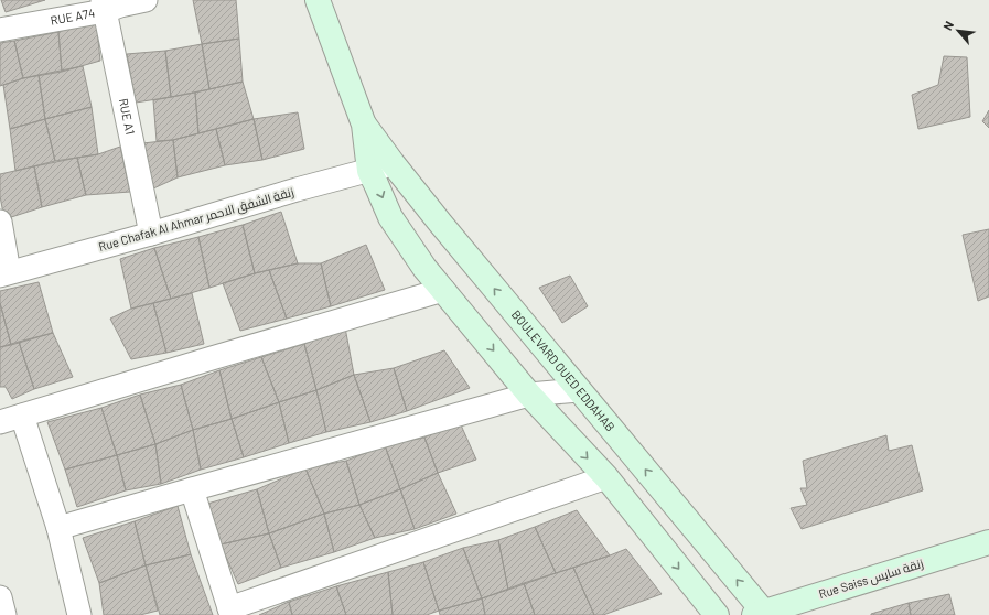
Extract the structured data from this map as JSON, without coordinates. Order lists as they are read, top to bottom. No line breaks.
{"streets":{"street":["RUE A74","RUE A1","Rue Chafak Al Ahmar زنقة الشفق الاحمر","BOULEVARD OUED EDDAHAB","Rue Saiss زنقة سايس"]},"crossings":[["RUE A74","RUE A1"],["RUE A1","Rue Chafak Al Ahmar زنقة الشفق الاحمر"],["Rue Chafak Al Ahmar زنقة الشفق الاحمر","BOULEVARD OUED EDDAHAB"],["BOULEVARD OUED EDDAHAB","Rue Saiss زنقة سايس"]],"north":"top left"}
